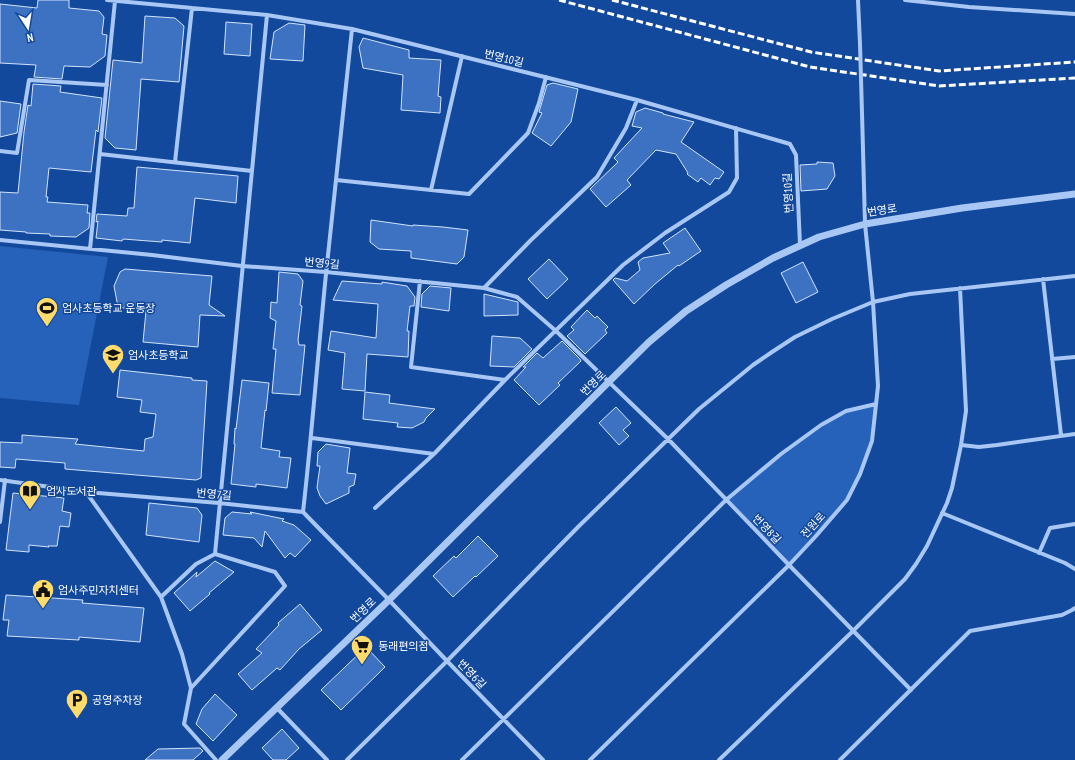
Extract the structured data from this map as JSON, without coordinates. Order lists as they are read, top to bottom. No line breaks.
{"streets":{"street":["번영10길","번영로","번영9길","번영7길","전원로","번영8길","번영6길"]},"crossings":[["번영10길","번영로"],["번영로","번영9길"],["번영로","전원로"],["번영로","번영8길"],["번영로","번영6길"],["번영9길","번영8길"],["전원로","번영8길"]],"places":{"sports":["엄사초등학교 운동장"],"school or university":["엄사초등학교"],"library":["엄사도서관"],"public building":["엄사주민자치센터"],"supermarket":["동래편의점"],"parking":["공영주차장"]},"north":"bottom"}
